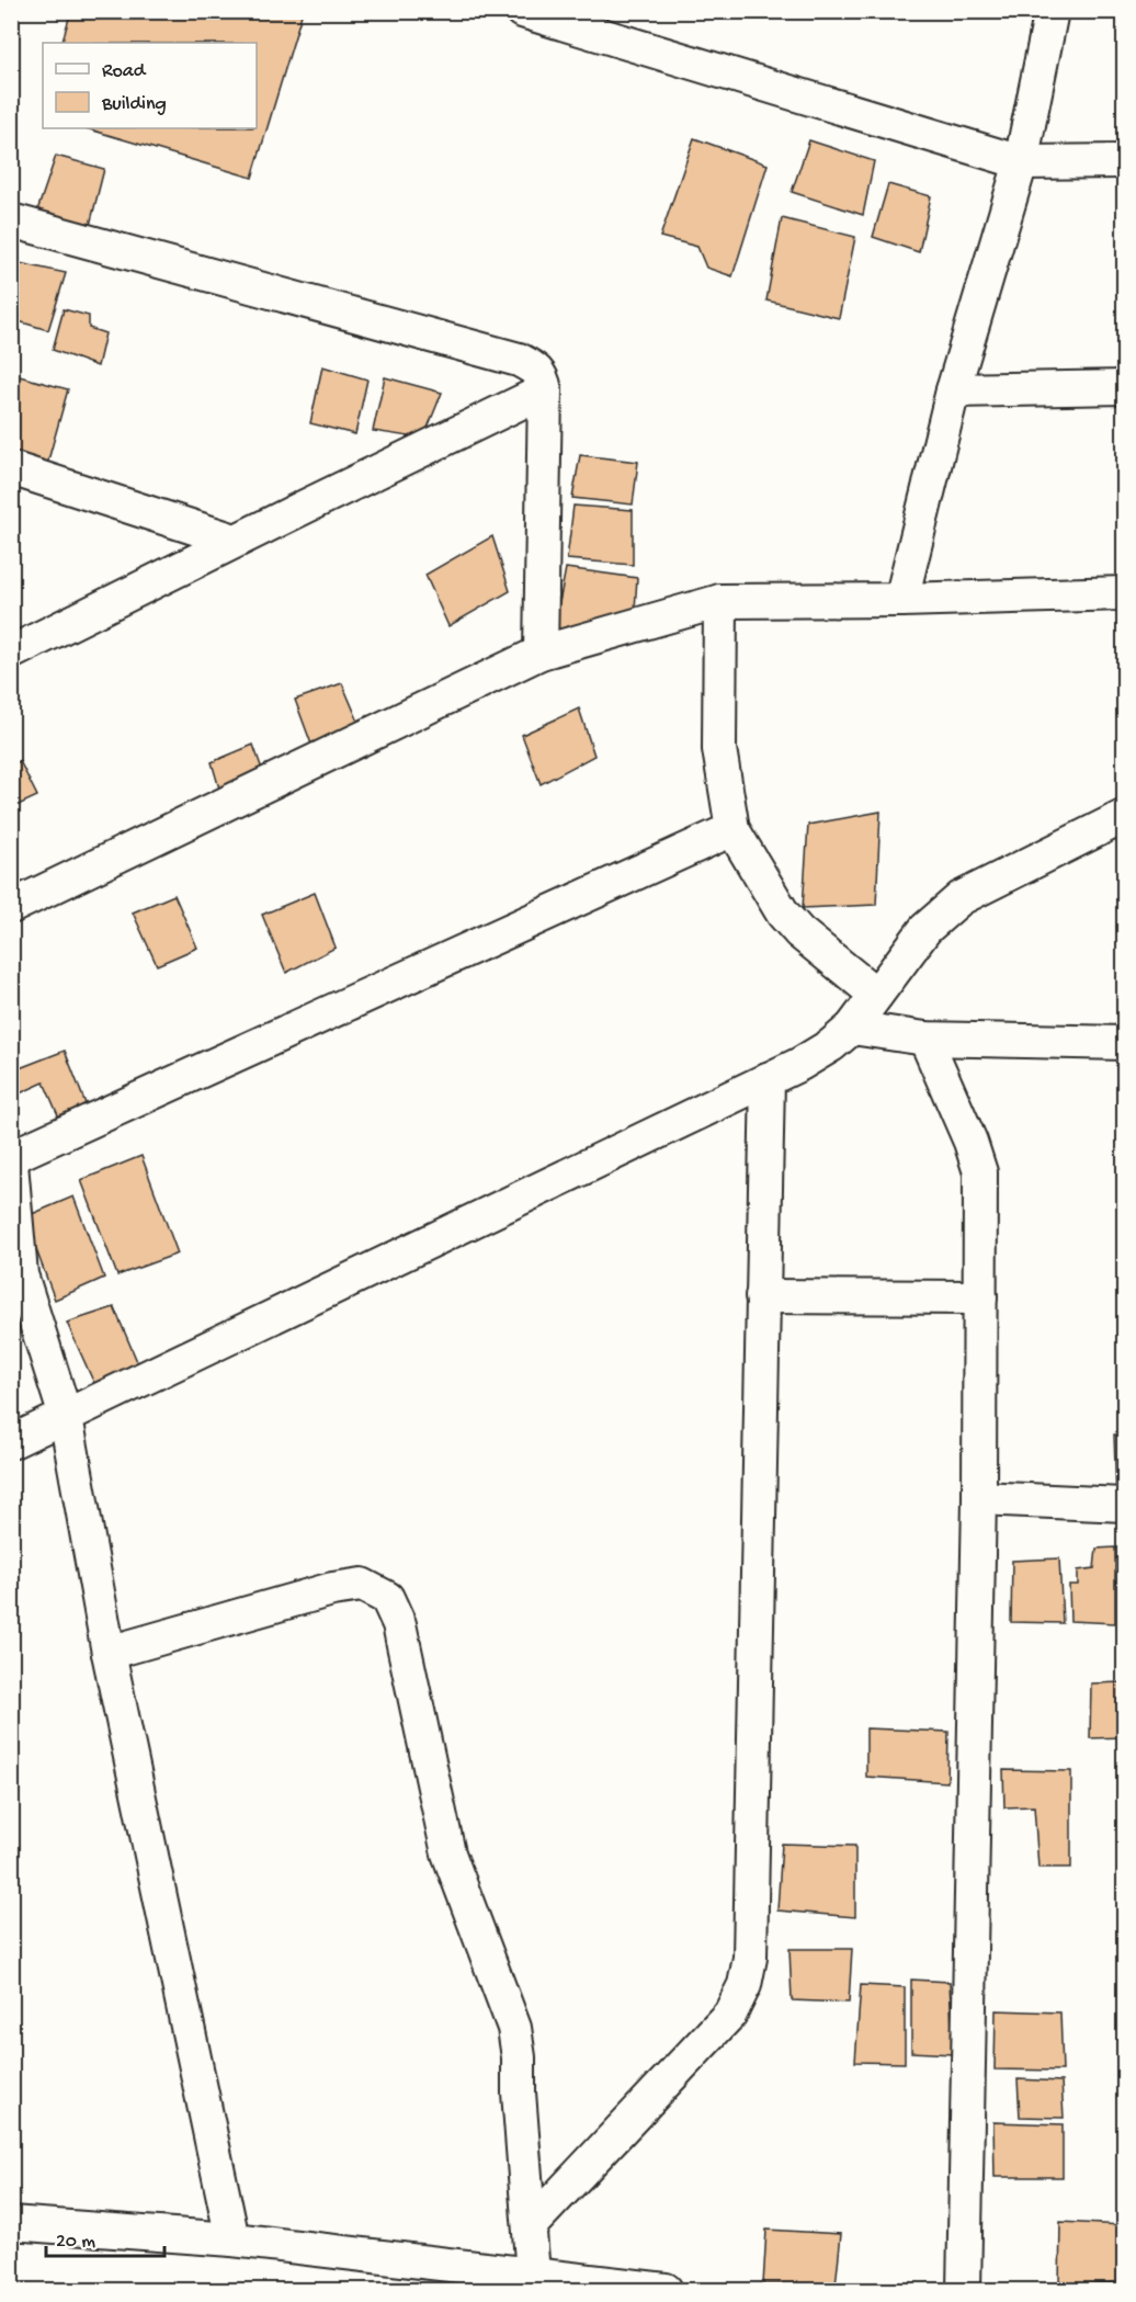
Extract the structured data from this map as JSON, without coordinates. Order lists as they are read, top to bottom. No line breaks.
{"legend":["Road","Building"],"scale_bar":"20 m"}
